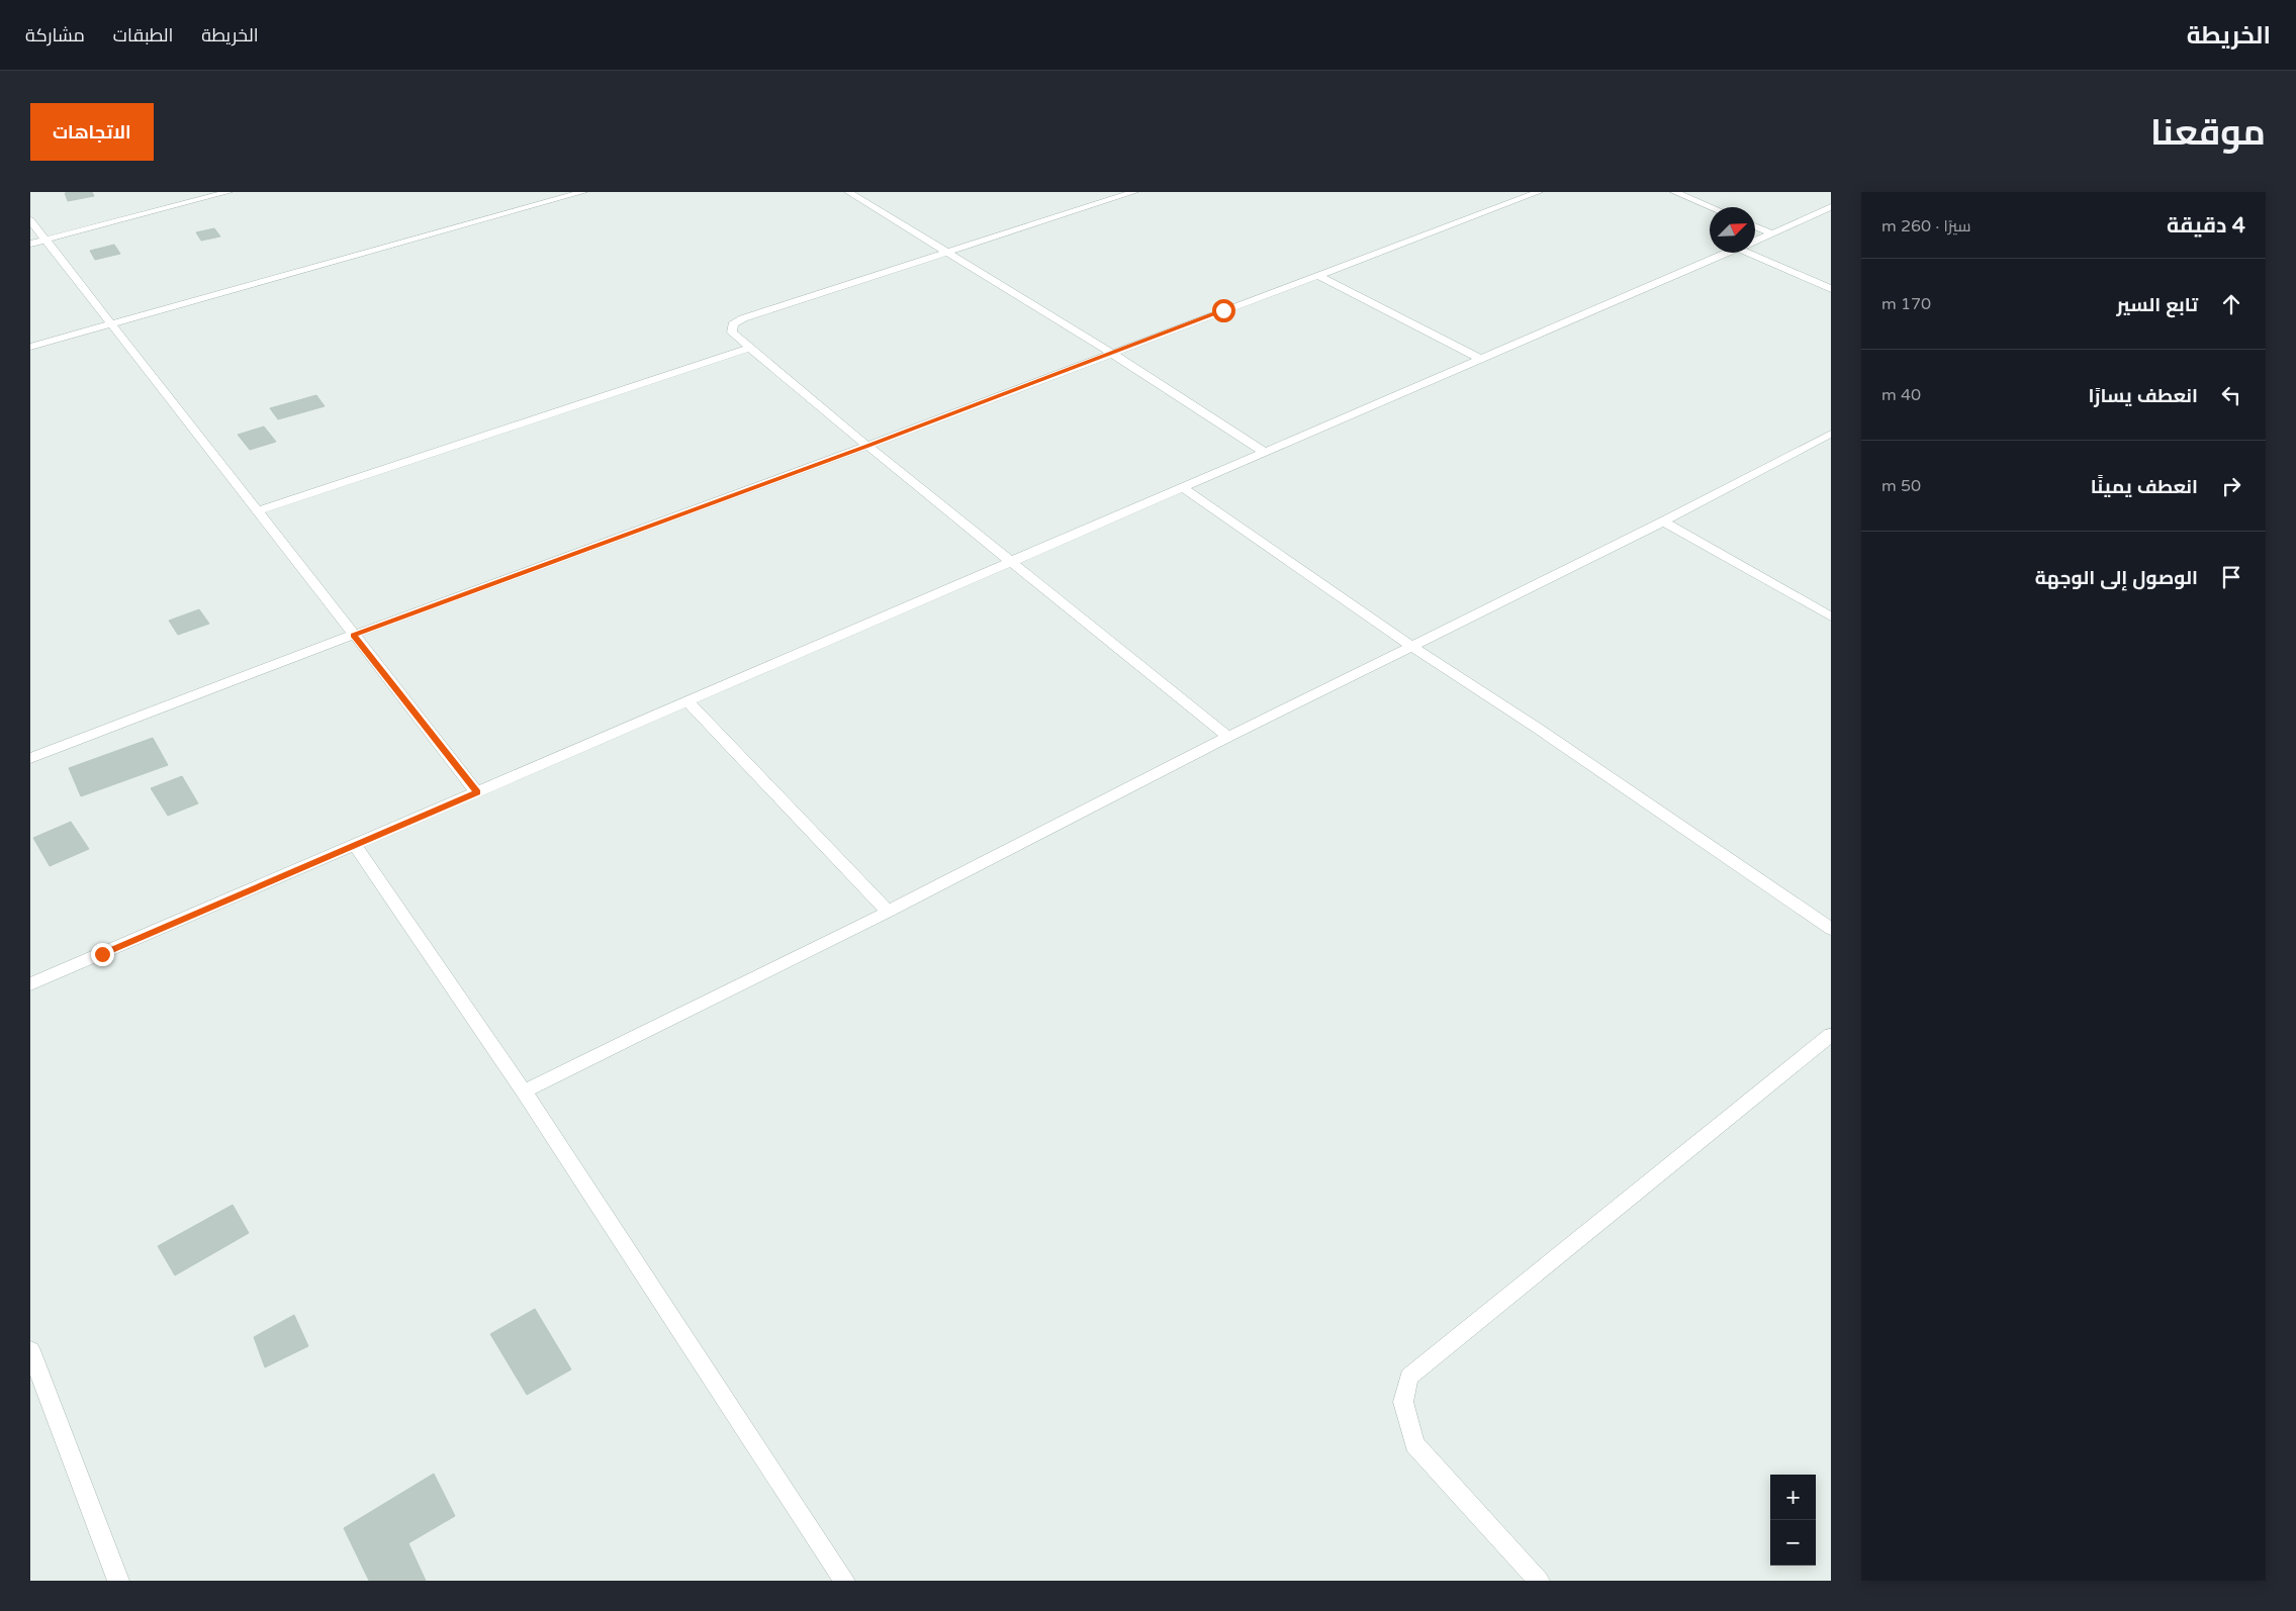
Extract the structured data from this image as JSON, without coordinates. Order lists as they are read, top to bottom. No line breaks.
{"north":"top right","page":{"header":"الخريطة","nav":["الخريطة","الطبقات","مشاركة"],"title":"موقعنا","buttons":"الاتجاهات","heading":["4 دقيقة","سيرًا · 260 m"],"list":[["تابع السير","170 m"],["انعطف يسارًا","40 m"],["انعطف يمينًا","50 m"],"الوصول إلى الوجهة"],"map_buttons":["+","−"]}}
